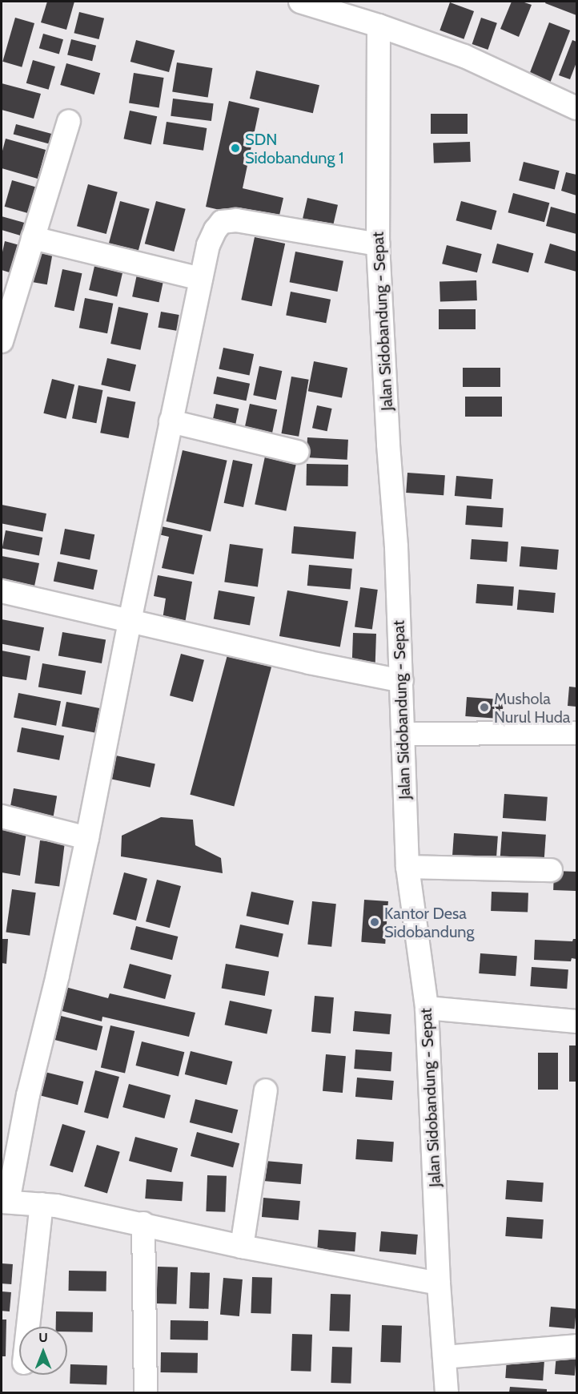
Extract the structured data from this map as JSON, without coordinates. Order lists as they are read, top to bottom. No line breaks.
{"streets":{"street":["Jalan Sidobandung - Sepat"]},"places":["SDN Sidobandung 1","Mushola Nurul Huda","Kantor Desa Sidobandung"],"north":"top"}
